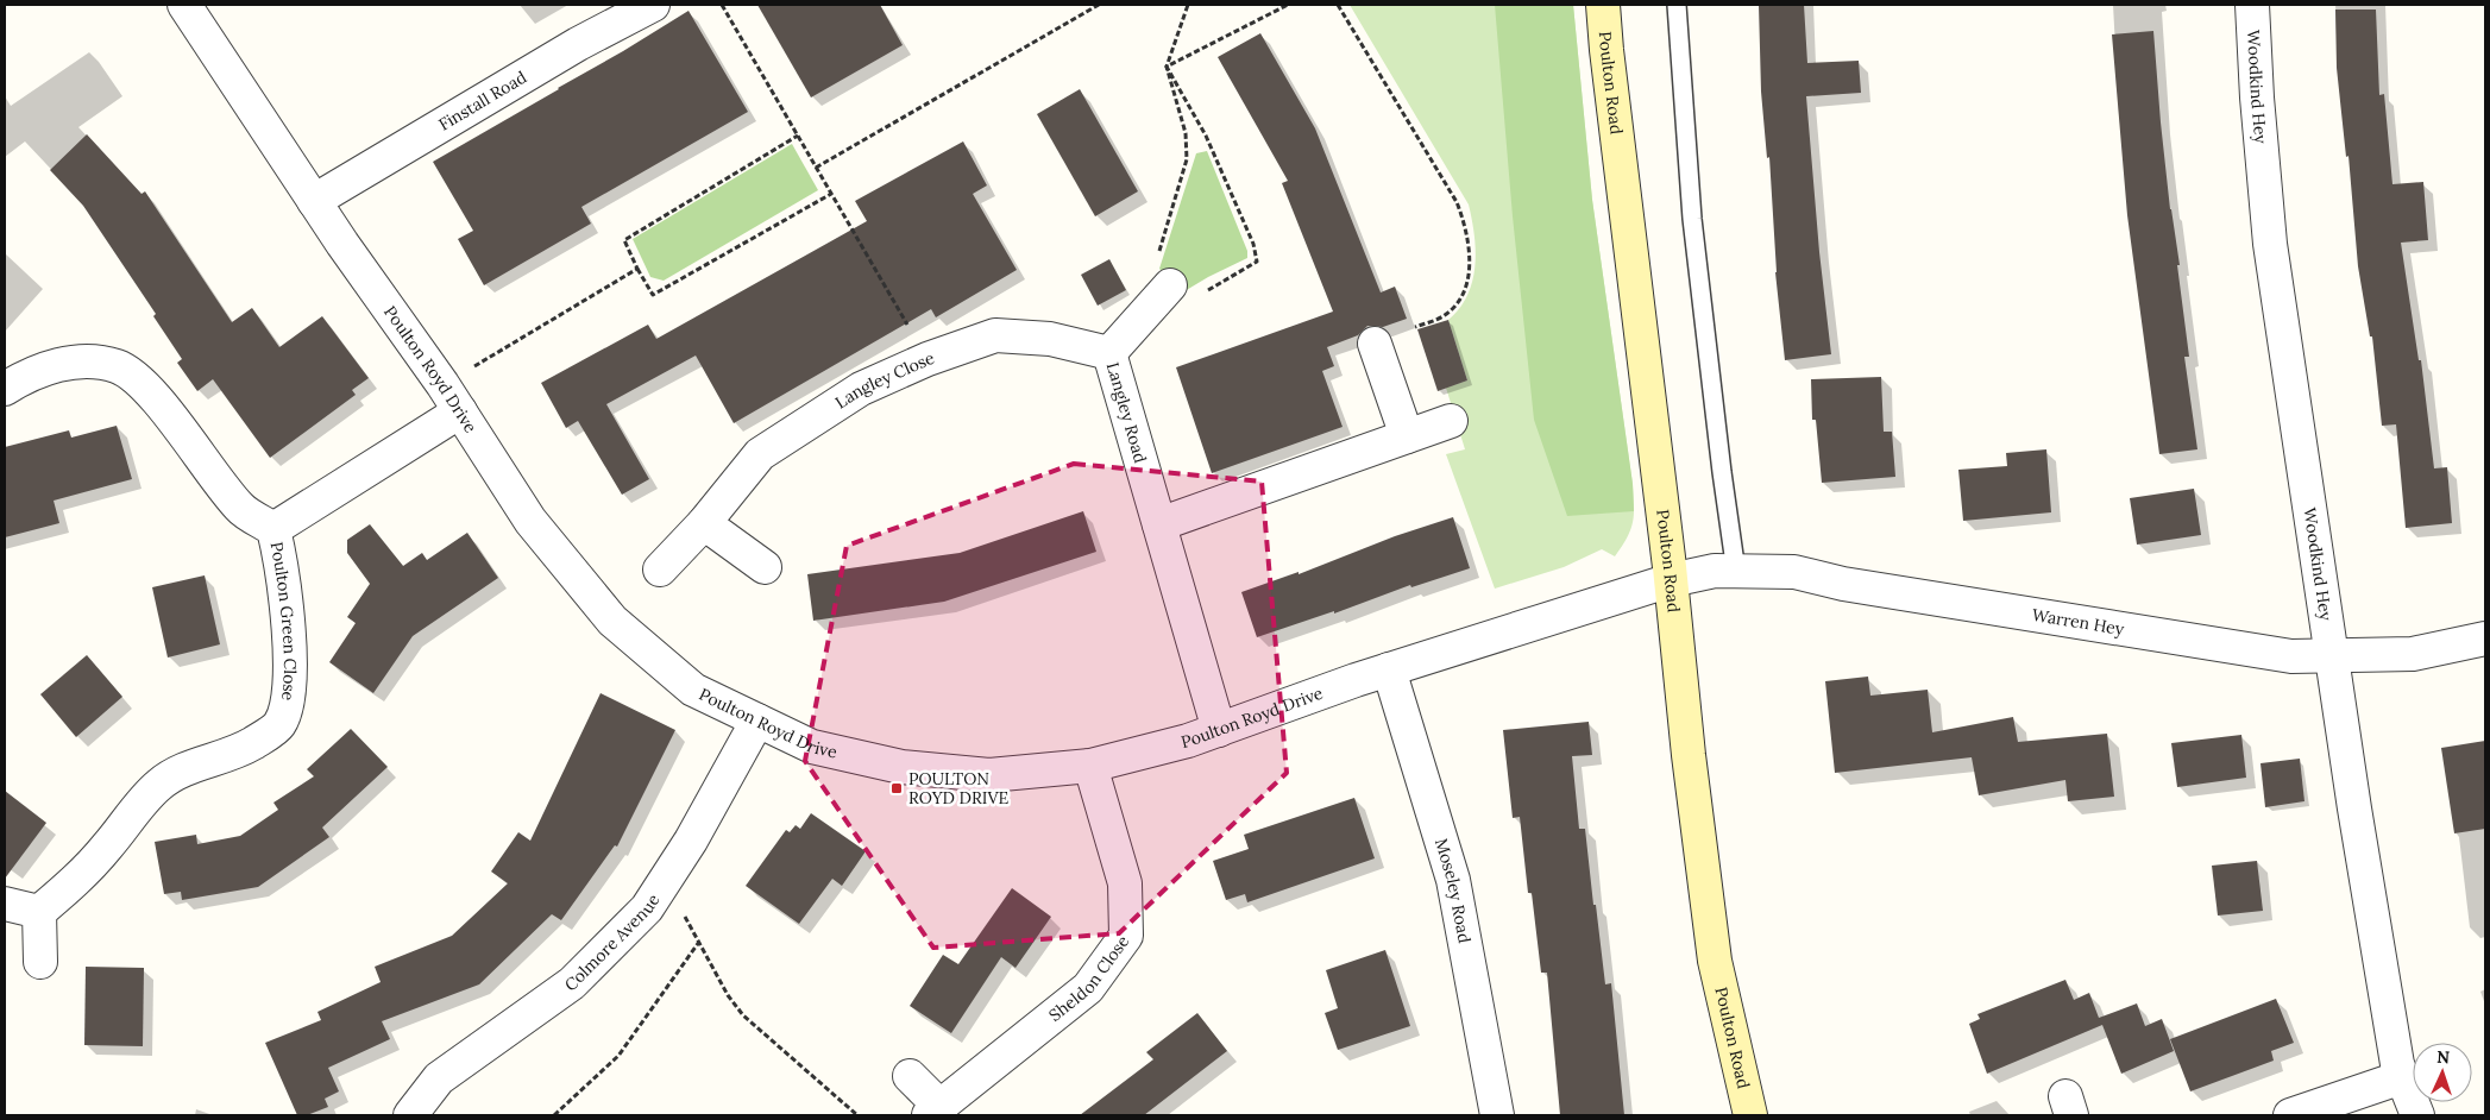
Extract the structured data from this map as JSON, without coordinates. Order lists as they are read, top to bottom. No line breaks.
{"streets":{"street":["Poulton Road","Woodkind Hey","Finstall Road","Poulton Royd Drive","Langley Close","Langley Road","Warren Hey","Poulton Green Close","Moseley Road","Colmore Avenue","Sheldon Close"]},"crossings":[["Poulton Road","Poulton Royd Drive"],["Poulton Road","Warren Hey"],["Woodkind Hey","Warren Hey"],["Finstall Road","Poulton Royd Drive"],["Poulton Royd Drive","Langley Road"],["Poulton Royd Drive","Warren Hey"],["Poulton Royd Drive","Poulton Green Close"],["Poulton Royd Drive","Moseley Road"],["Poulton Royd Drive","Colmore Avenue"],["Poulton Royd Drive","Sheldon Close"],["Langley Close","Langley Road"]],"places":{"transit":["POULTON ROYD DRIVE"]},"north":"top"}
